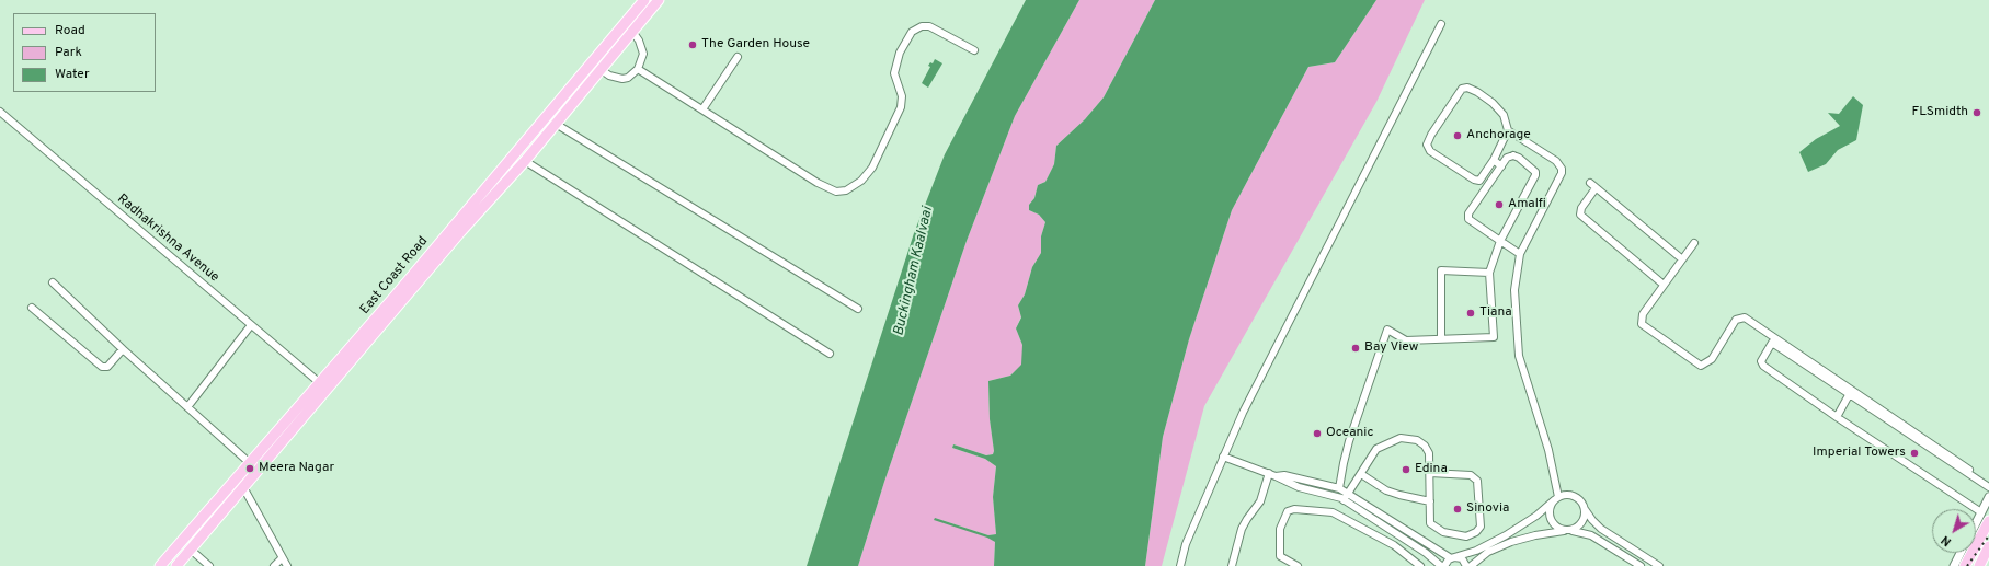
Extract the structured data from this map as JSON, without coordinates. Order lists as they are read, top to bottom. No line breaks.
{"streets":{"main road":["East Coast Road"],"street":["Radhakrishna Avenue"]},"crossings":[["Radhakrishna Avenue","East Coast Road"]],"water":["Buckingham Kaalvaai"],"places":["The Garden House","FLSmidth","Anchorage","Amalfi","Tiana","Bay View","Oceanic","Imperial Towers","Meera Nagar","Edina","Sinovia"],"legend":["Road","Park","Water"],"north":"bottom left"}
